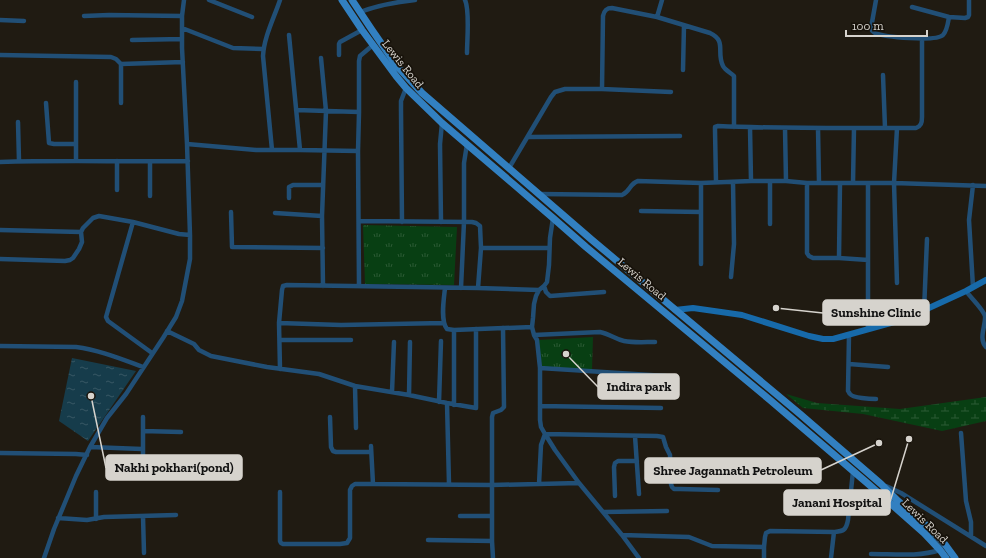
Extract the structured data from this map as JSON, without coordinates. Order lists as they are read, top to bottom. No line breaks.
{"streets":{"main road":["Lewis Road"]},"places":["Sunshine Clinic","Indira park","Nakhi pokhari(pond)","Janani Hospital","Shree Jagannath Petroleum"],"scale_bar":"100 m"}
